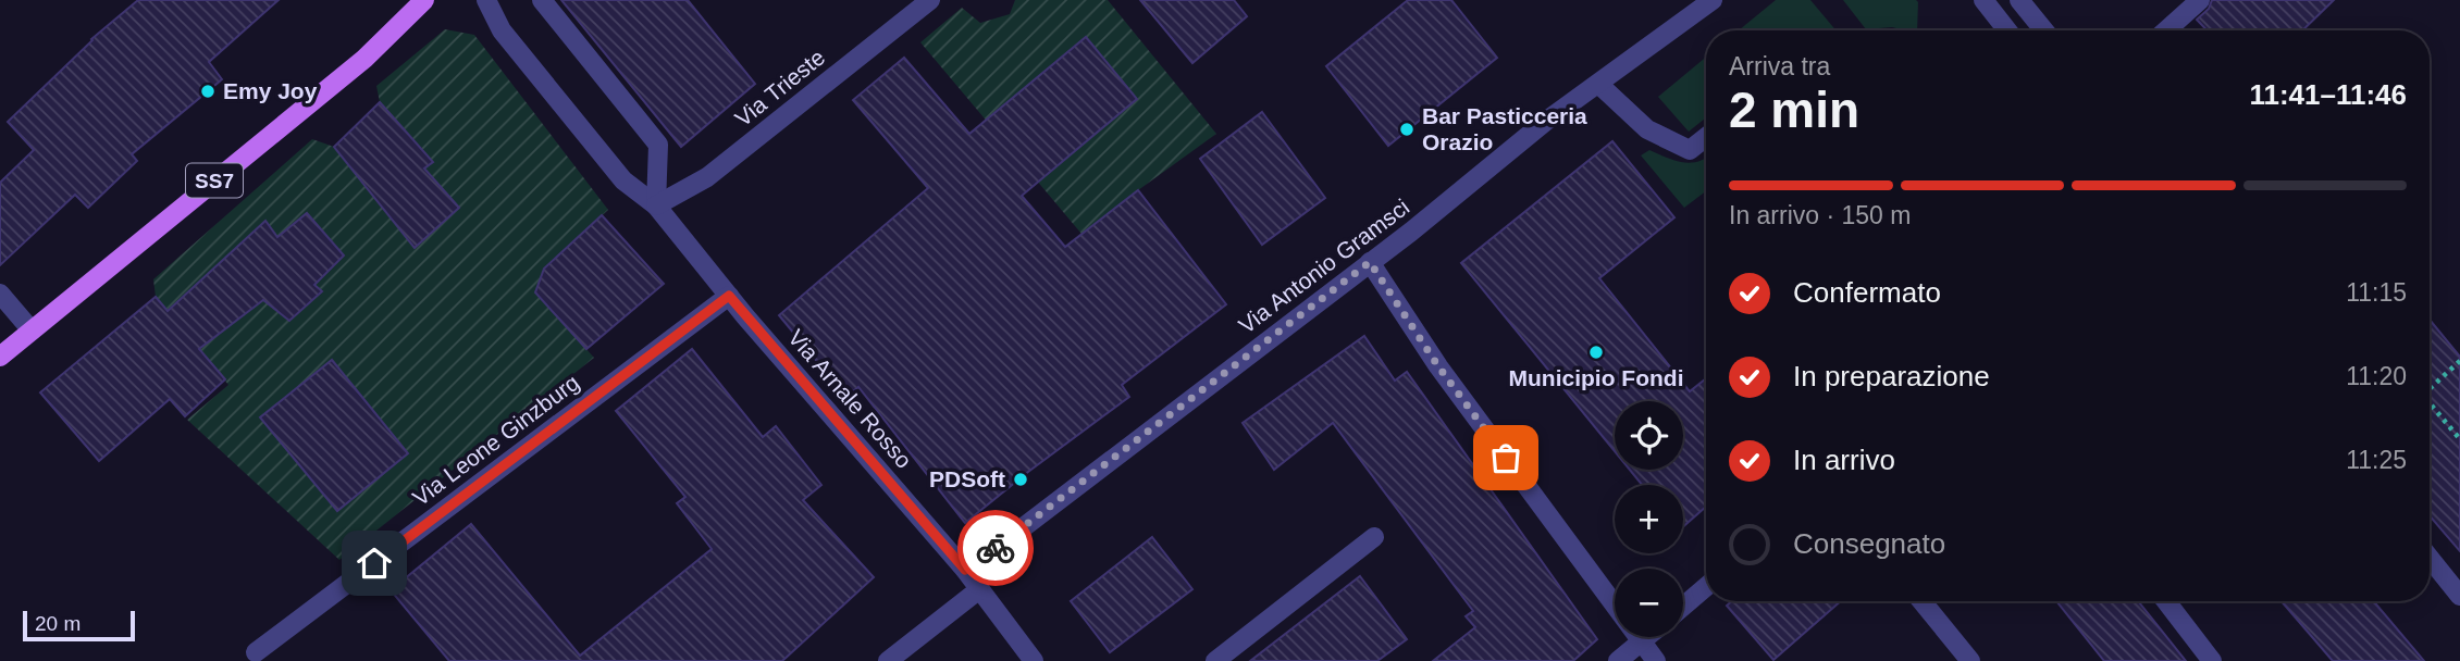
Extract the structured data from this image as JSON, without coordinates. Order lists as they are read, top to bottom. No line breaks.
{"streets":{"main road":["SS7"],"street":["Via Trieste","Via Antonio Gramsci","Via Arnale Rosso","Via Leone Ginzburg"]},"crossings":[["Via Trieste","Via Arnale Rosso"],["Via Antonio Gramsci","Via Arnale Rosso"],["Via Arnale Rosso","Via Leone Ginzburg"]],"places":["Emy Joy","Bar Pasticceria Orazio","Municipio Fondi","PDSoft"],"scale_bar":"20 m","page":{"heading":["2 min","Arriva tra","11:41–11:46"],"bar":"In arrivo · 150 m","list":[["Confermato","11:15"],["In preparazione","11:20"],["In arrivo","11:25"],"Consegnato"],"map_buttons":["+","−"],"scale":"20 m"}}
